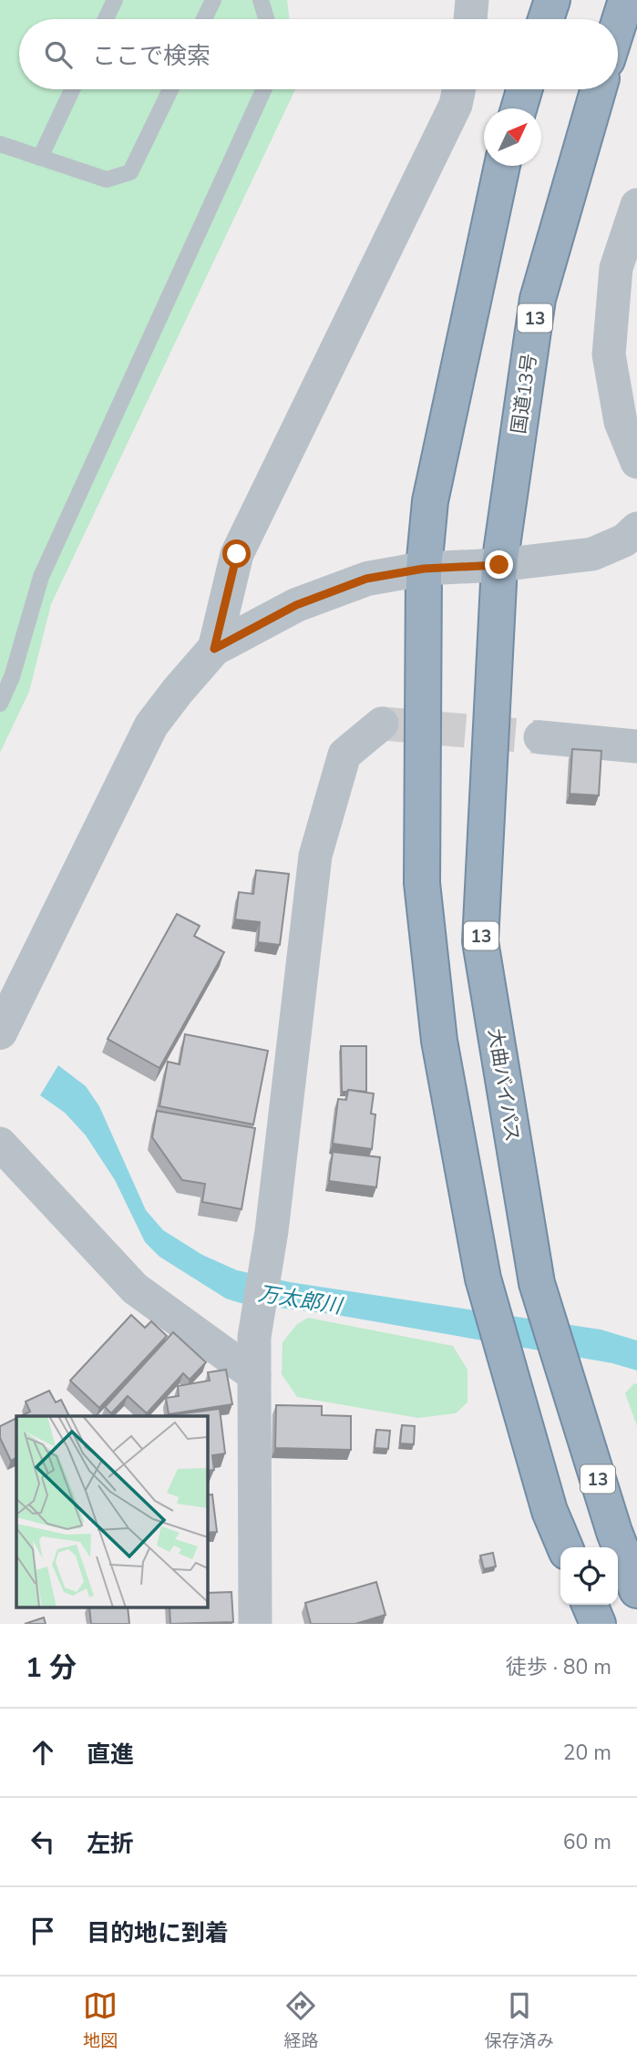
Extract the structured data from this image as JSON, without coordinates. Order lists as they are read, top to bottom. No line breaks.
{"streets":{"highway":["13","国道13号","大曲バイパス"]},"crossings":[["国道13号","大曲バイパス"]],"water":["万太郎川"],"north":"top right","page":{"search":"ここで検索","heading":["1 分","徒歩 · 80 m"],"list":[["直進","20 m"],["左折","60 m"],"目的地に到着"],"nav":["地図","経路","保存済み"]}}
